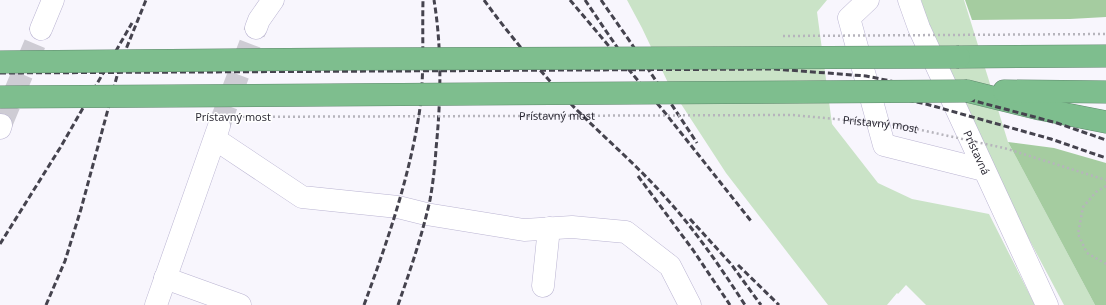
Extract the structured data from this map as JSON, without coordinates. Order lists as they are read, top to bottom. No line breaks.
{"streets":{"highway":["Prístavný most"],"street":["Prístavná"]}}
